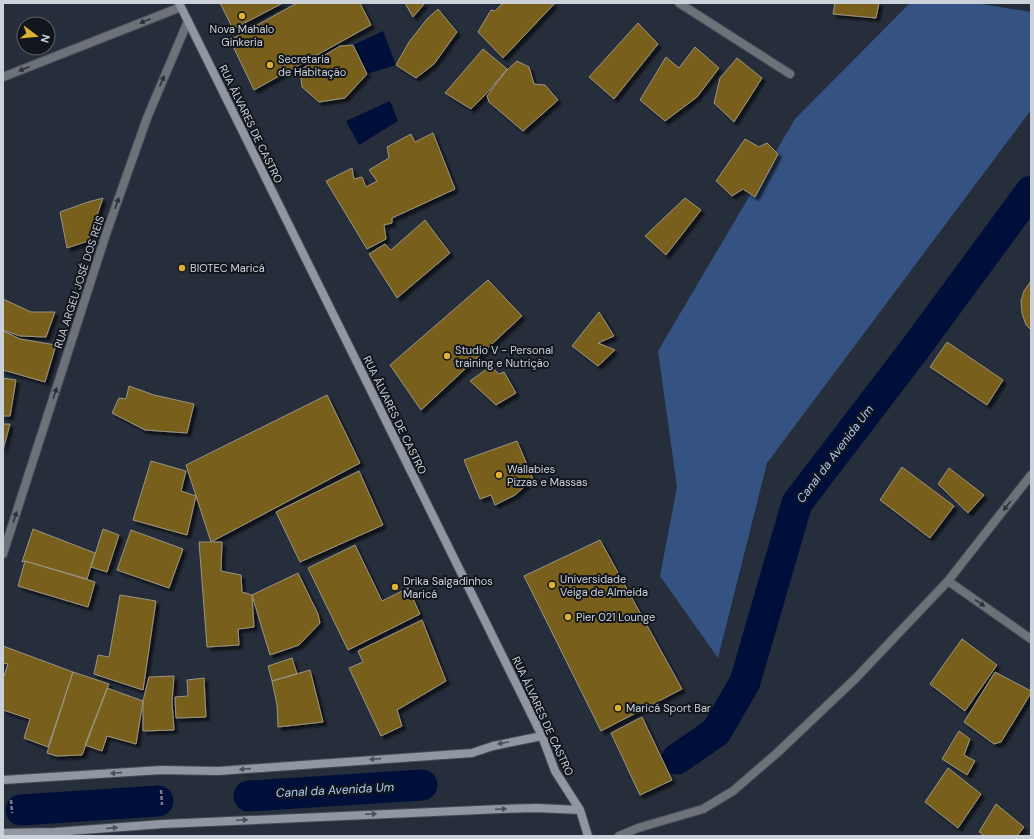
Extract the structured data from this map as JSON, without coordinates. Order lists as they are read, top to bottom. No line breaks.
{"streets":{"street":["RUA ÁLVARES DE CASTRO","RUA ARGEU JOSÉ DOS REIS"]},"crossings":[["RUA ÁLVARES DE CASTRO","RUA ARGEU JOSÉ DOS REIS"]],"one_way":["RUA ARGEU JOSÉ DOS REIS"],"water":["Canal da Avenida Um"],"places":["Nova Mahalo Ginkeria","Secretaria de Habitação","BIOTEC Maricá","Studio V - Personal training e Nutrição","Wallabies Pizzas e Massas","Universidade Veiga de Almeida","Drika Salgadinhos Maricá","Pier 021 Lounge","Maricá Sport Bar"],"north":"right"}
